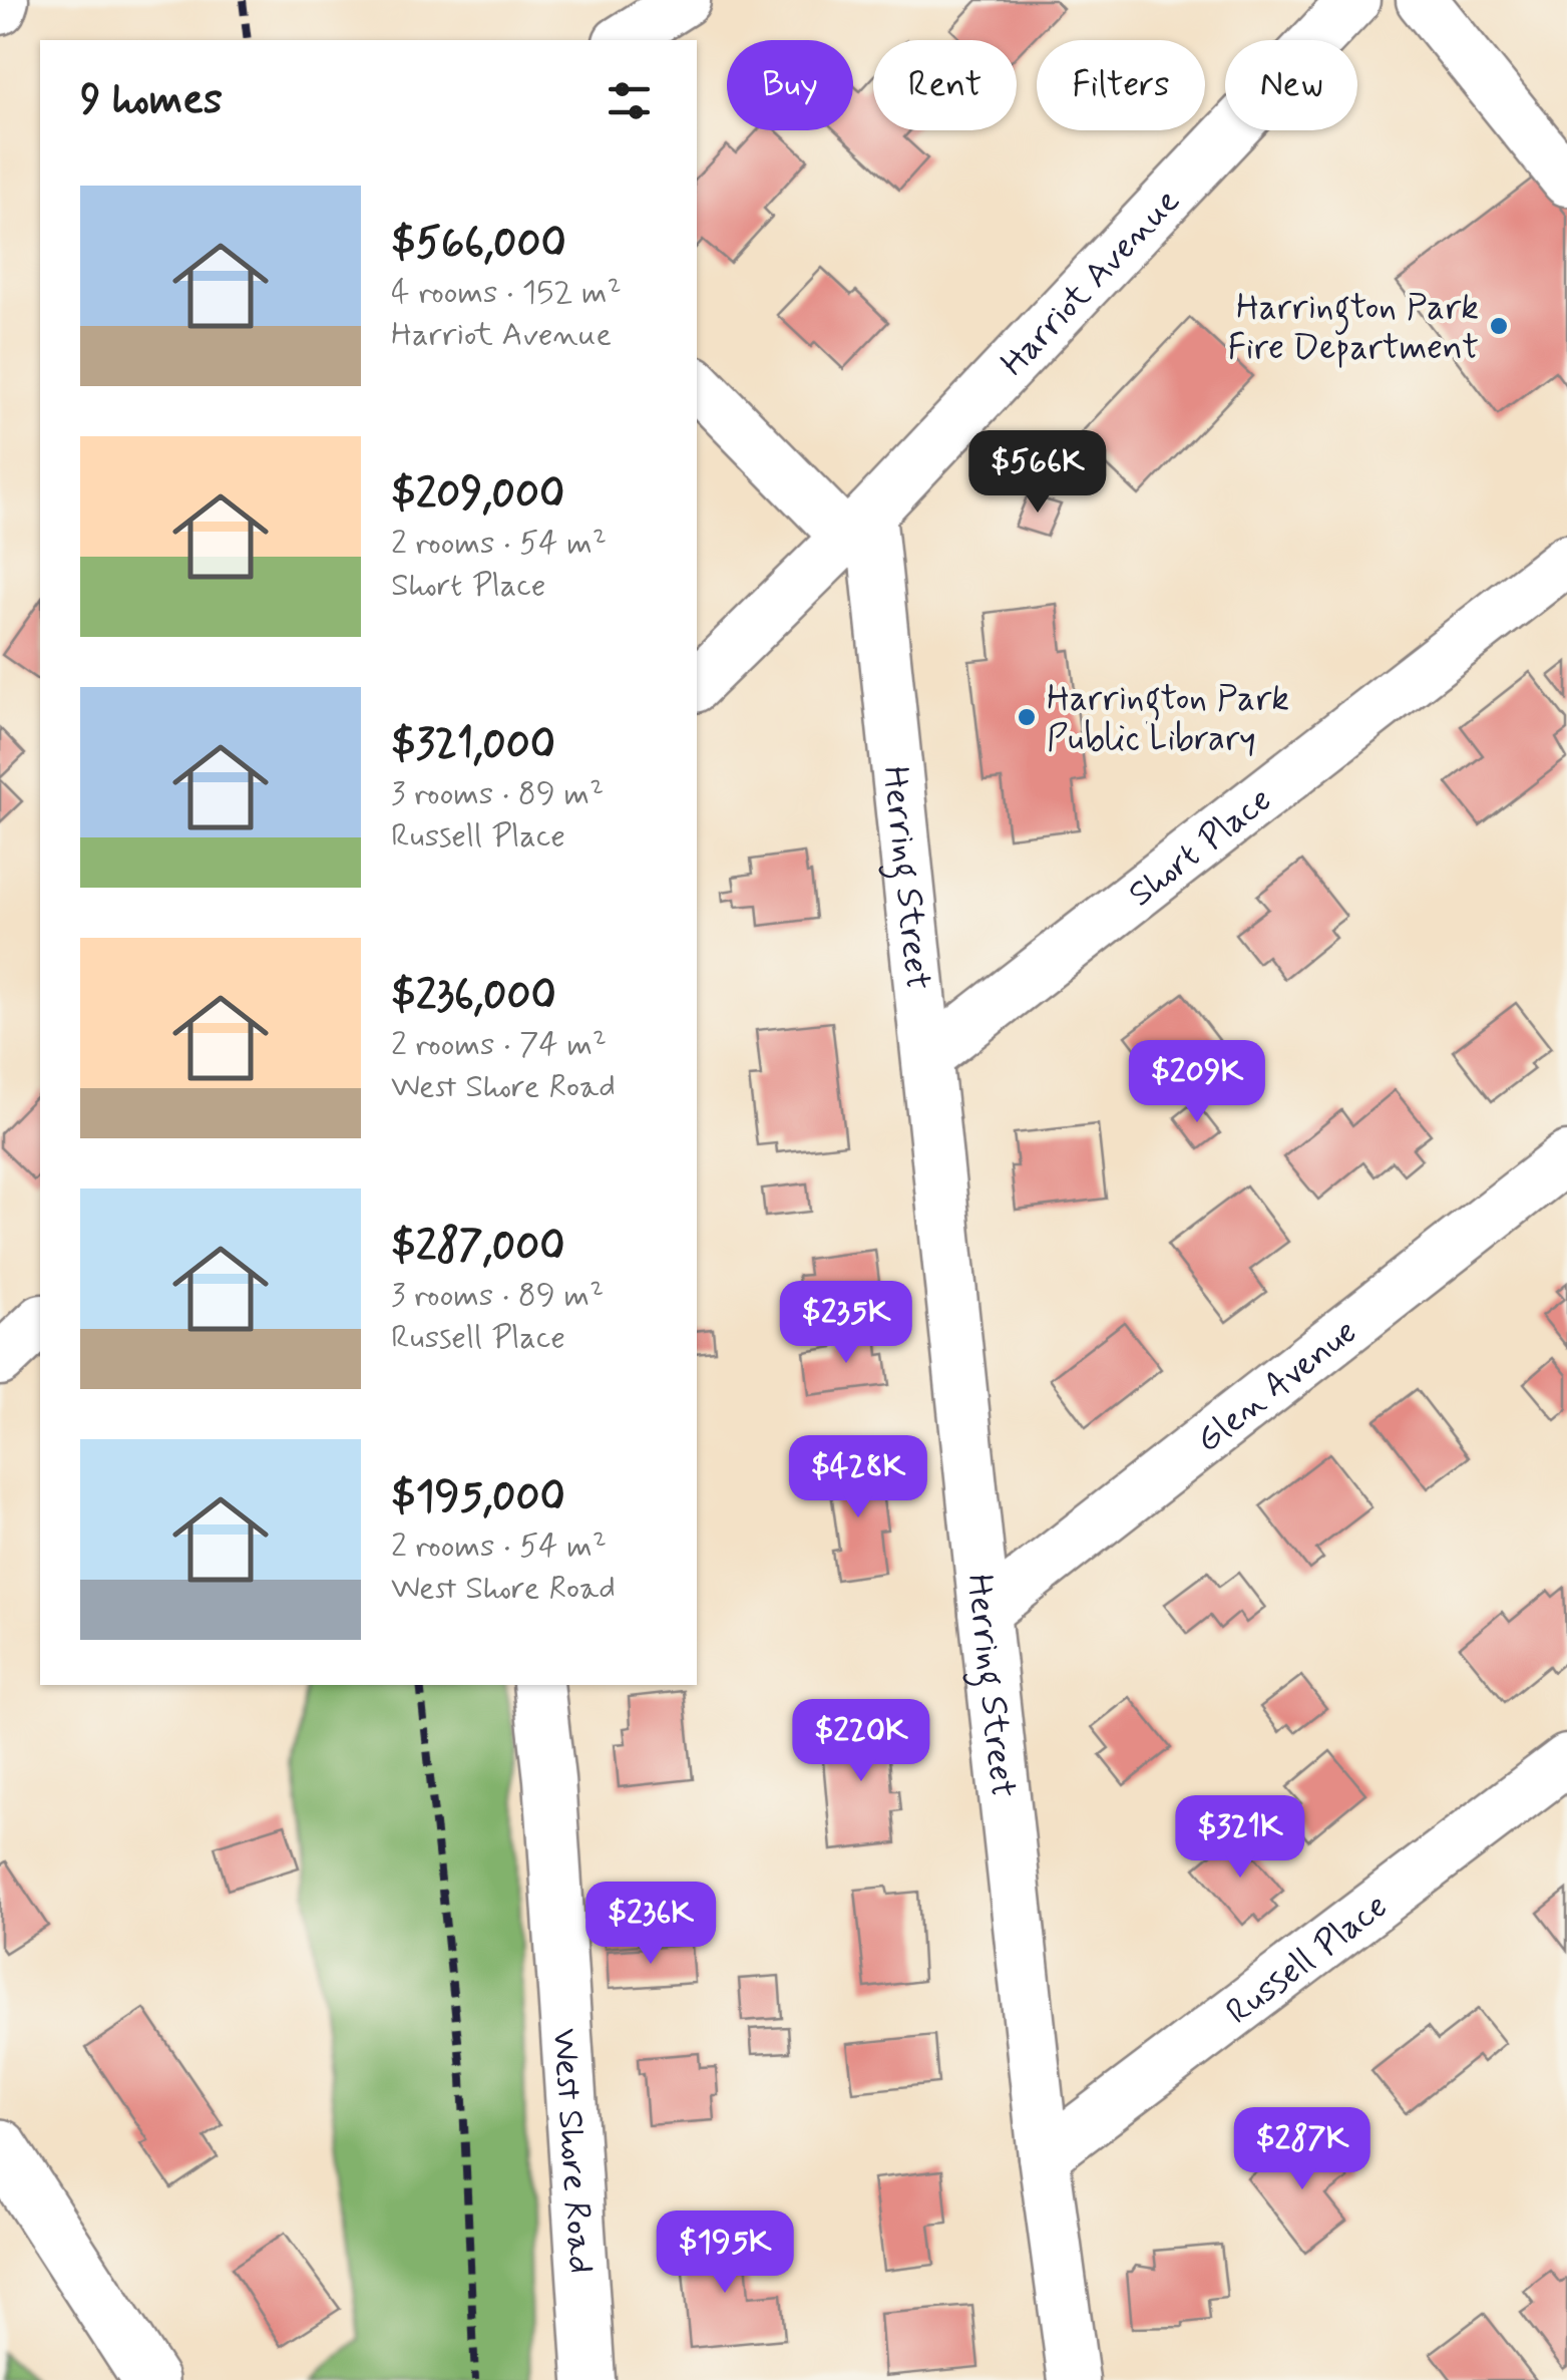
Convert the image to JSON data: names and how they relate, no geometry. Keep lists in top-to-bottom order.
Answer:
{
  "streets": {
    "street": [
      "Harriot Avenue",
      "Short Place",
      "Herring Street",
      "Glen Avenue",
      "Russell Place",
      "West Shore Road"
    ]
  },
  "crossings": [
    ["Harriot Avenue", "Herring Street"],
    ["Short Place", "Herring Street"],
    ["Herring Street", "Glen Avenue"],
    ["Herring Street", "Russell Place"]
  ],
  "places": ["Harrington Park Fire Department", "Harrington Park Public Library"],
  "page": {
    "chip": [
      "Buy",
      "Rent",
      "Filters",
      "New"
    ],
    "heading": "9 homes",
    "list": [
      {
        "name": "$566,000",
        "note": "4 rooms · 152 m² · Harriot Avenue"
      },
      {
        "name": "$209,000",
        "note": "2 rooms · 54 m² · Short Place"
      },
      {
        "name": "$321,000",
        "note": "3 rooms · 89 m² · Russell Place"
      },
      {
        "name": "$236,000",
        "note": "2 rooms · 74 m² · West Shore Road"
      },
      {
        "name": "$287,000",
        "note": "3 rooms · 89 m² · Russell Place"
      },
      {
        "name": "$195,000",
        "note": "2 rooms · 54 m² · West Shore Road"
      }
    ],
    "price": [
      "$566K",
      "$209K",
      "$235K",
      "$428K",
      "$220K",
      "$321K",
      "$236K",
      "$287K",
      "$195K"
    ]
  }
}
